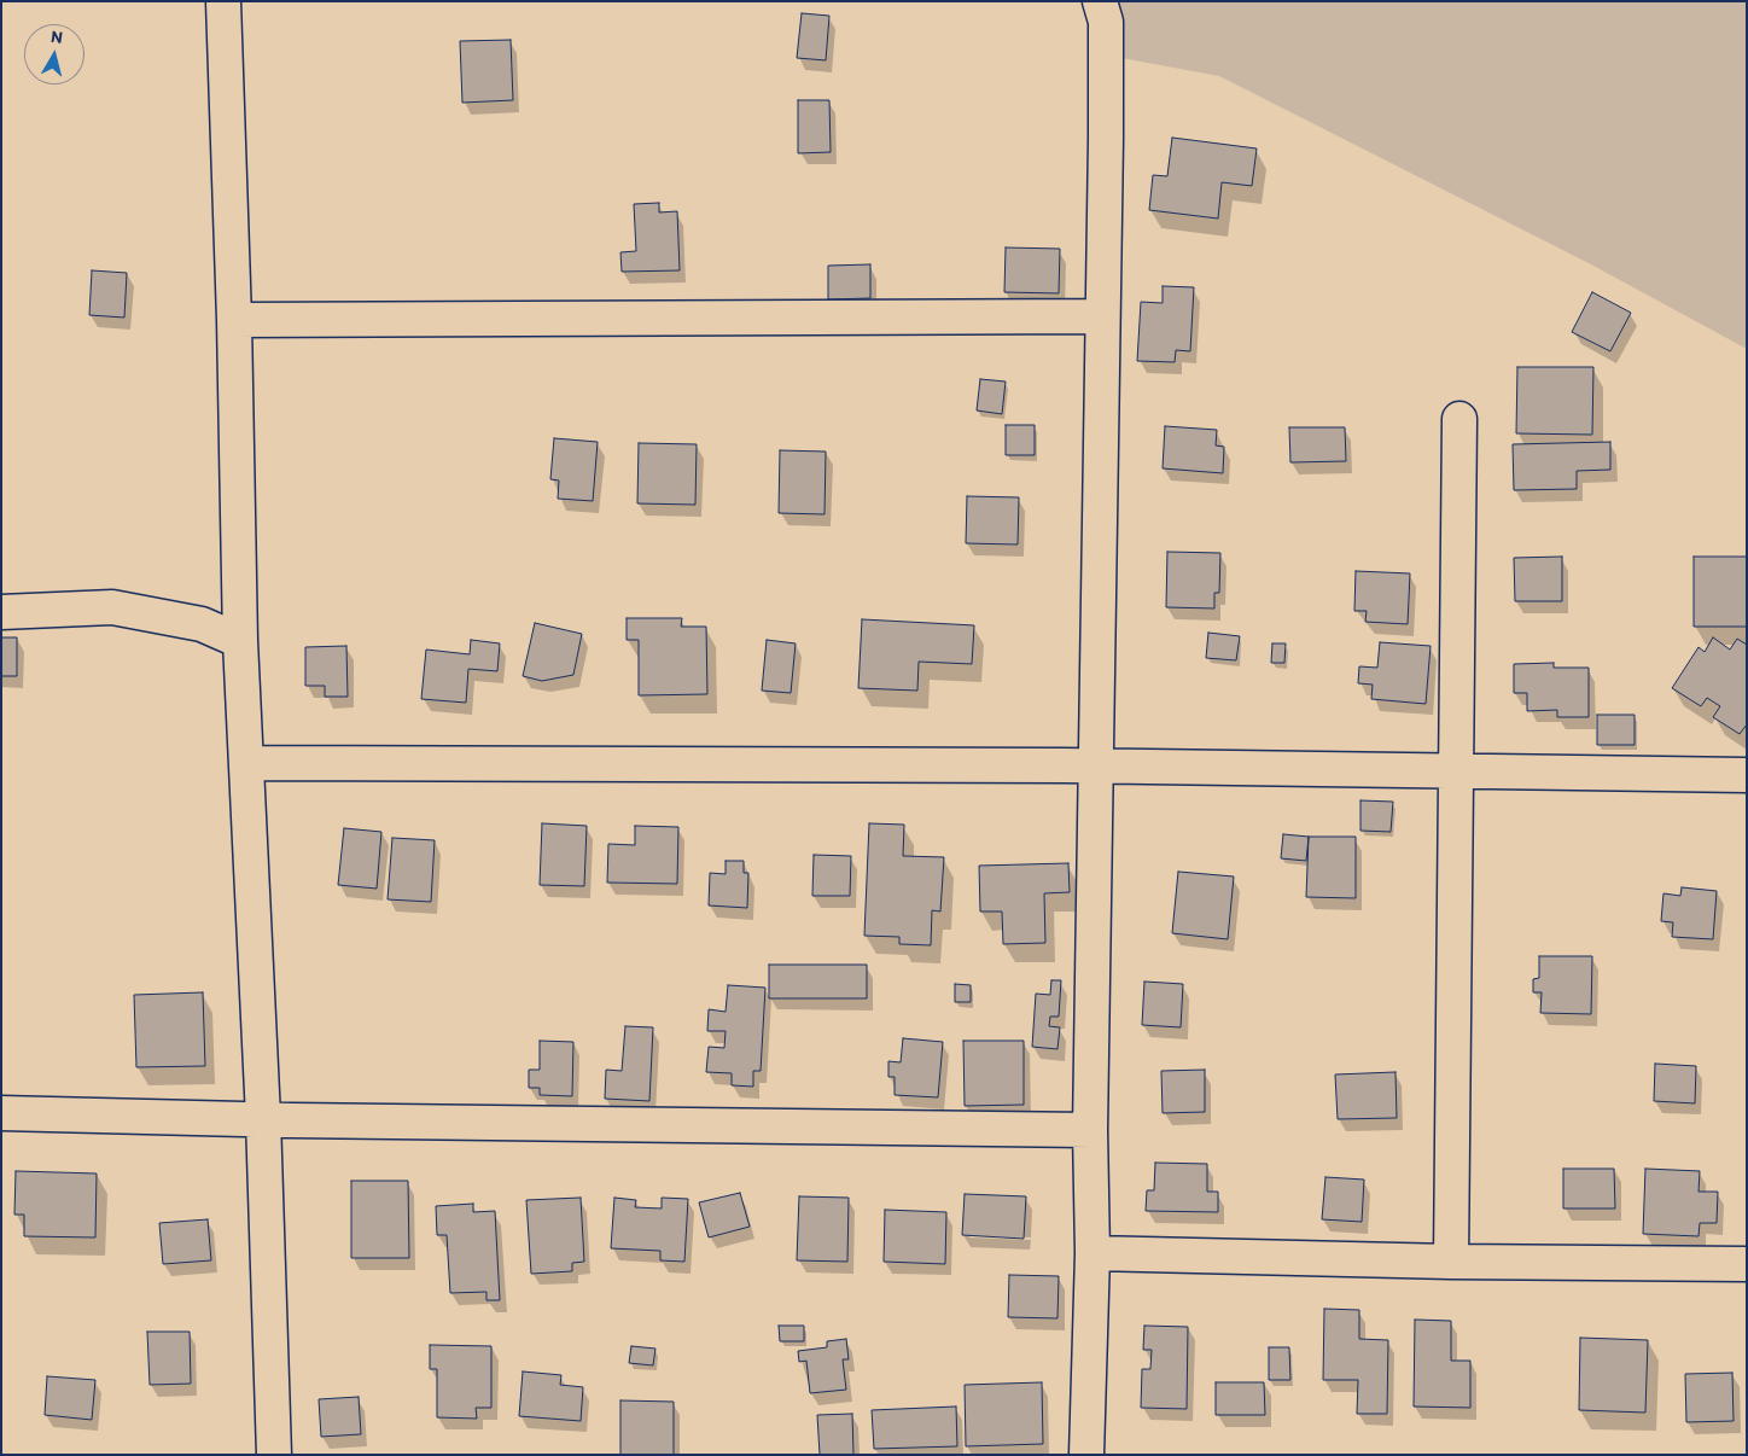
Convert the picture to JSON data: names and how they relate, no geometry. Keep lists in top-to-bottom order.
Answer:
{
  "north": "top"
}
